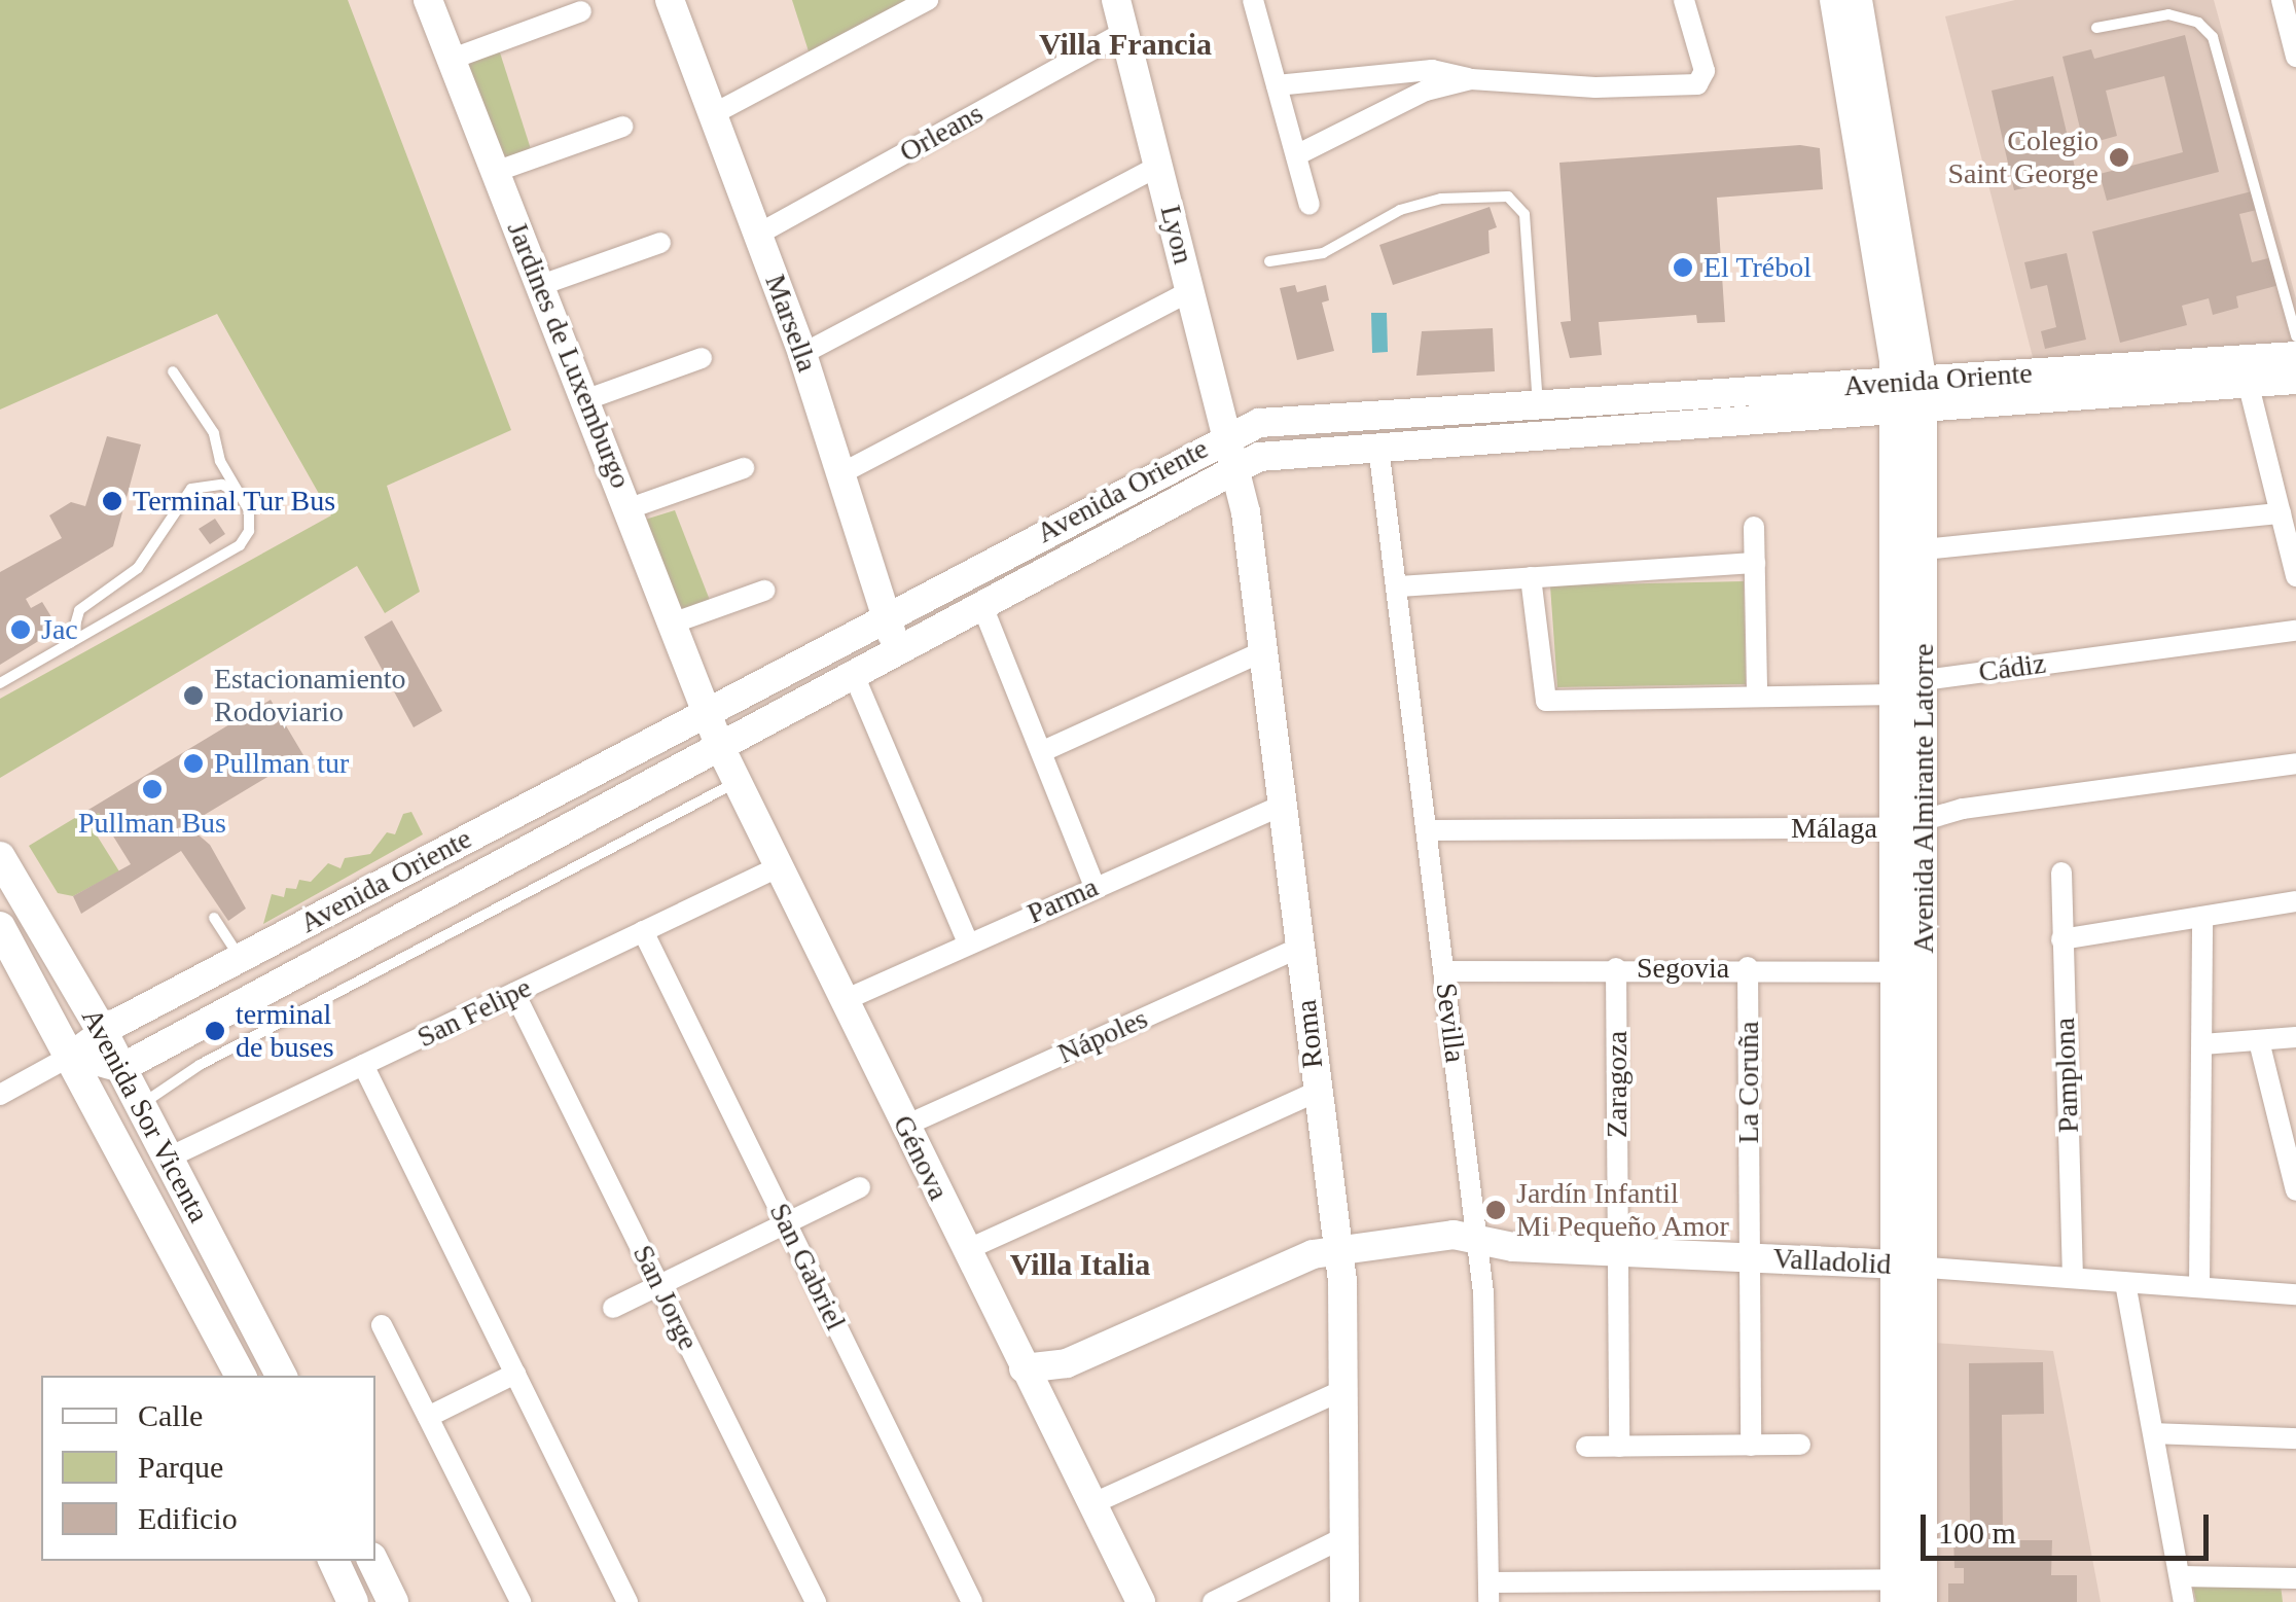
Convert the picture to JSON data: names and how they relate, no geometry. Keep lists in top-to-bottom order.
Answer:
{
  "streets": {
    "main road": [
      "Lyon",
      "Marsella",
      "Jardines de Luxemburgo",
      "Avenida Oriente",
      "Avenida Almirante Latorre",
      "Roma",
      "Avenida Sor Vicenta",
      "Génova",
      "Valladolid"
    ],
    "street": [
      "Orleans",
      "Cádiz",
      "Málaga",
      "Parma",
      "Segovia",
      "San Felipe",
      "Sevilla",
      "Nápoles",
      "Pamplona",
      "La Coruña",
      "Zaragoza",
      "San Gabriel",
      "San Jorge"
    ]
  },
  "crossings": [
    ["Orleans", "Lyon"],
    ["Orleans", "Marsella"],
    ["Lyon", "Avenida Oriente"],
    ["Lyon", "Roma"],
    ["Marsella", "Avenida Oriente"],
    ["Jardines de Luxemburgo", "Avenida Oriente"],
    ["Jardines de Luxemburgo", "Génova"],
    ["Avenida Oriente", "Avenida Almirante Latorre"],
    ["Avenida Oriente", "Sevilla"],
    ["Avenida Oriente", "Roma"],
    ["Avenida Oriente", "Avenida Sor Vicenta"],
    ["Avenida Oriente", "Génova"],
    ["Cádiz", "Avenida Almirante Latorre"],
    ["Avenida Almirante Latorre", "Málaga"],
    ["Avenida Almirante Latorre", "Segovia"],
    ["Avenida Almirante Latorre", "Valladolid"],
    ["Málaga", "Sevilla"],
    ["Parma", "Roma"],
    ["Parma", "Génova"],
    ["Segovia", "Sevilla"],
    ["Segovia", "La Coruña"],
    ["Segovia", "Zaragoza"],
    ["San Felipe", "Avenida Sor Vicenta"],
    ["San Felipe", "Génova"],
    ["San Felipe", "San Gabriel"],
    ["San Felipe", "San Jorge"],
    ["Sevilla", "Valladolid"],
    ["Roma", "Nápoles"],
    ["Roma", "Valladolid"],
    ["Nápoles", "Génova"],
    ["Pamplona", "Valladolid"],
    ["La Coruña", "Valladolid"],
    ["Zaragoza", "Valladolid"],
    ["Génova", "Valladolid"]
  ],
  "districts": ["Villa Francia", "Villa Italia"],
  "places": [
    "Colegio Saint George",
    "El Trébol",
    "Terminal Tur Bus",
    "Jac",
    "Estacionamiento Rodoviario",
    "Pullman tur",
    "Pullman Bus",
    "terminal de buses",
    "Jardín Infantil Mi Pequeño Amor"
  ],
  "legend": ["Calle", "Parque", "Edificio"],
  "scale_bar": "100 m"
}
